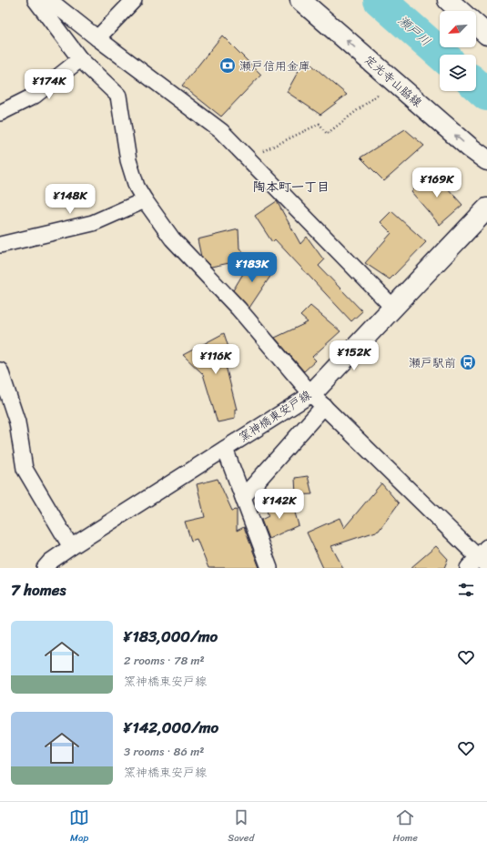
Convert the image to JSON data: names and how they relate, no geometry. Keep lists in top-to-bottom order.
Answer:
{
  "streets": {
    "main road": ["定光寺山脇線", "窯神橋東安戸線"]
  },
  "one_way": ["定光寺山脇線"],
  "districts": ["陶本町一丁目"],
  "water": ["瀬戸川"],
  "places": {
    "bank": ["瀬戸信用金庫"],
    "bus stop": ["瀬戸駅前"]
  },
  "north": "bottom left",
  "page": {
    "price": [
      "¥174K",
      "¥169K",
      "¥148K",
      "¥183K",
      "¥152K",
      "¥116K",
      "¥142K"
    ],
    "heading": "7 homes",
    "list": [
      {
        "name": "¥183,000/mo",
        "note": "2 rooms · 78 m² · 窯神橋東安戸線"
      },
      {
        "name": "¥142,000/mo",
        "note": "3 rooms · 86 m² · 窯神橋東安戸線"
      }
    ],
    "tabs": ["Map", "Saved", "Home"]
  }
}
